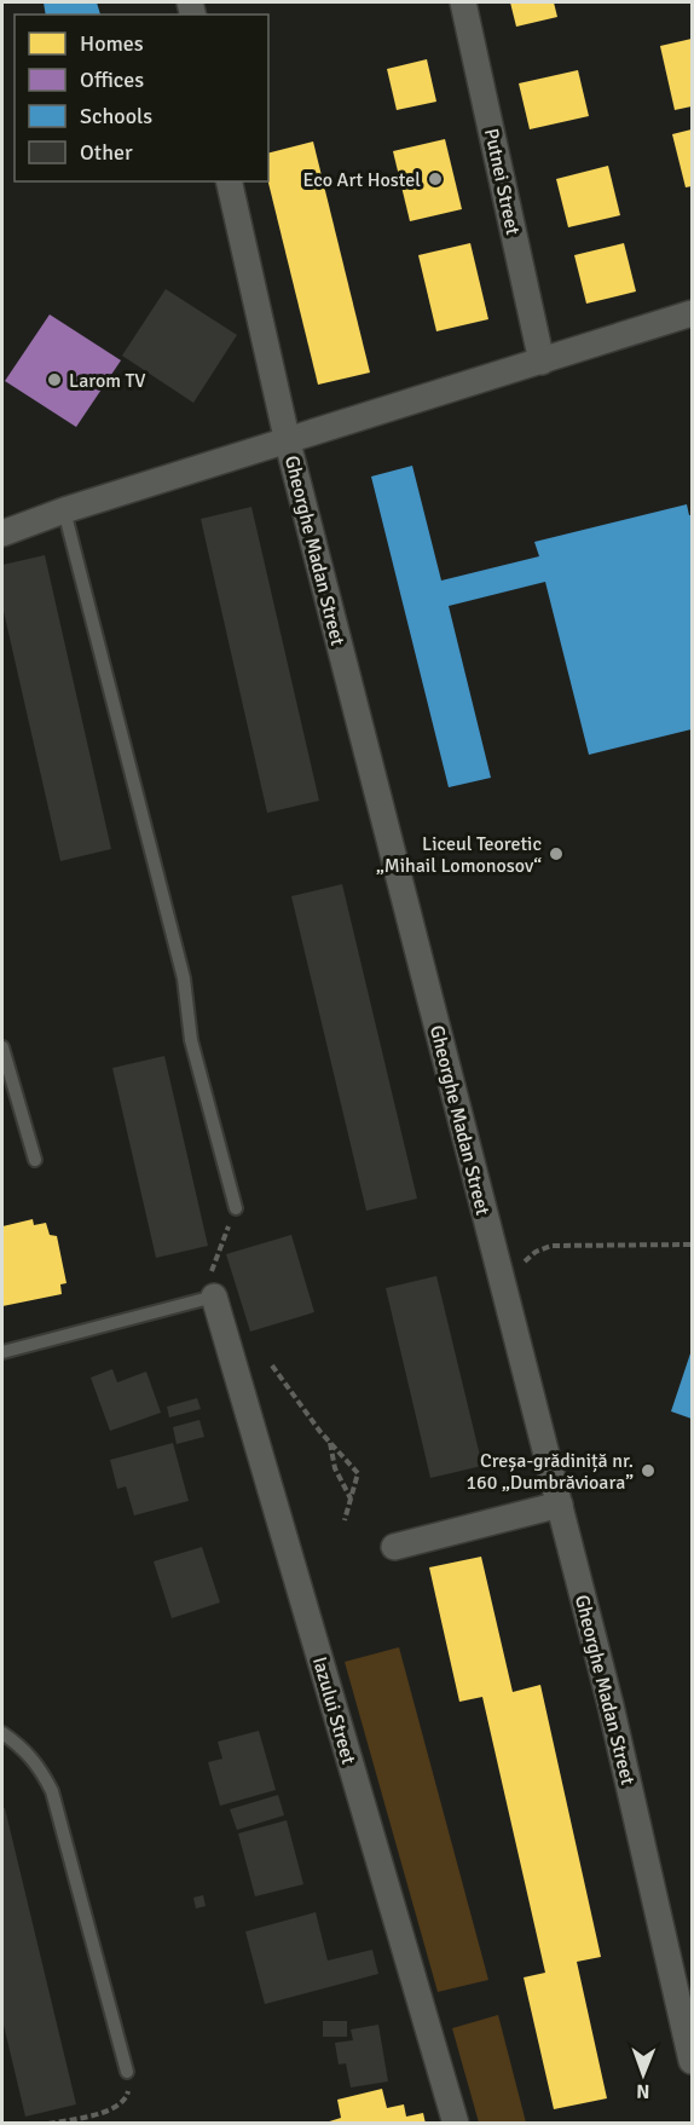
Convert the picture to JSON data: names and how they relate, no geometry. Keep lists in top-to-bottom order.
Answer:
{
  "streets": {
    "street": ["Putnei Street", "Gheorghe Madan Street", "Iazului Street"]
  },
  "places": [
    "Eco Art Hostel",
    "Larom TV",
    "Liceul Teoretic „Mihail Lomonosov“",
    "Creșa-grădiniță nr. 160 „Dumbrăvioara”"
  ],
  "legend": [
    "Homes",
    "Offices",
    "Schools",
    "Other"
  ],
  "north": "bottom"
}
